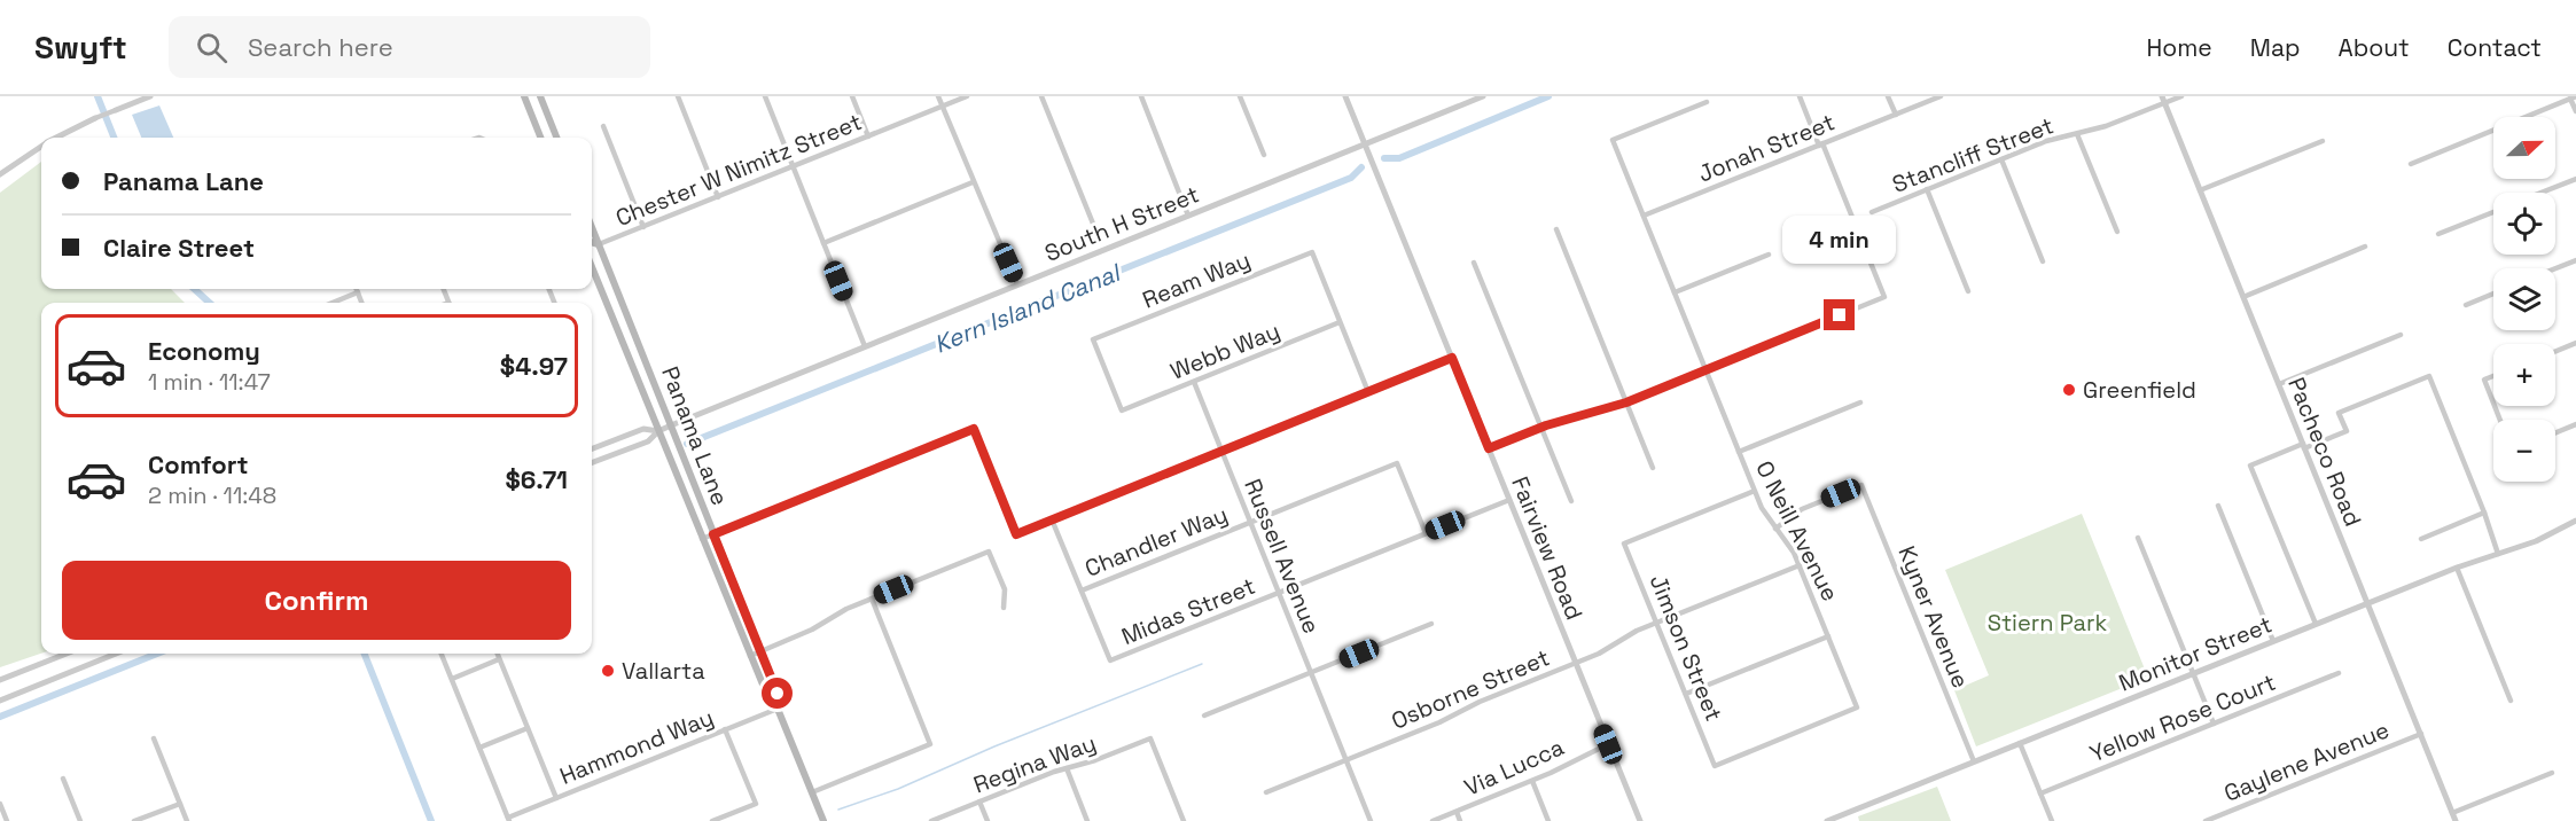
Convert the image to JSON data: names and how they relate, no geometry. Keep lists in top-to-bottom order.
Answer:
{
  "streets": {
    "main road": ["Panama Lane"],
    "street": [
      "Jonah Street",
      "Stancliff Street",
      "Chester W Nimitz Street",
      "South H Street",
      "Ream Way",
      "Webb Way",
      "Pacheco Road",
      "O Neill Avenue",
      "Chandler Way",
      "Fairview Road",
      "Russell Avenue",
      "Midas Street",
      "Kyner Avenue",
      "Jimson Street",
      "Monitor Street",
      "Osborne Street",
      "Yellow Rose Court",
      "Hammond Way",
      "Gaylene Avenue",
      "Regina Way",
      "Via Lucca"
    ]
  },
  "crossings": [
    ["Jonah Street", "O Neill Avenue"],
    ["Stancliff Street", "Pacheco Road"],
    ["Chester W Nimitz Street", "Panama Lane"],
    ["South H Street", "Panama Lane"],
    ["South H Street", "Fairview Road"],
    ["Ream Way", "Webb Way"],
    ["Webb Way", "Russell Avenue"],
    ["Panama Lane", "Hammond Way"],
    ["Pacheco Road", "Monitor Street"],
    ["Pacheco Road", "Gaylene Avenue"],
    ["O Neill Avenue", "Kyner Avenue"],
    ["O Neill Avenue", "Jimson Street"],
    ["O Neill Avenue", "Osborne Street"],
    ["Chandler Way", "Russell Avenue"],
    ["Chandler Way", "Midas Street"],
    ["Fairview Road", "Midas Street"],
    ["Fairview Road", "Osborne Street"],
    ["Fairview Road", "Via Lucca"],
    ["Russell Avenue", "Midas Street"],
    ["Russell Avenue", "Osborne Street"],
    ["Kyner Avenue", "Monitor Street"],
    ["Jimson Street", "Osborne Street"]
  ],
  "water": ["Kern Island Canal"],
  "parks": ["Stiern Park"],
  "places": ["Greenfield", "Vallarta"],
  "north": "right",
  "page": {
    "header": "Swyft",
    "search": "Search here",
    "nav": [
      "Home",
      "Map",
      "About",
      "Contact"
    ],
    "map_buttons": ["+", "−"],
    "banner": ["Panama Lane", "Claire Street"],
    "bubble": "4 min",
    "list": [
      {
        "name": "Economy",
        "note": "1 min · 11:47",
        "value": "$4.97"
      },
      {
        "name": "Comfort",
        "note": "2 min · 11:48",
        "value": "$6.71"
      }
    ],
    "buttons": "Confirm"
  }
}
